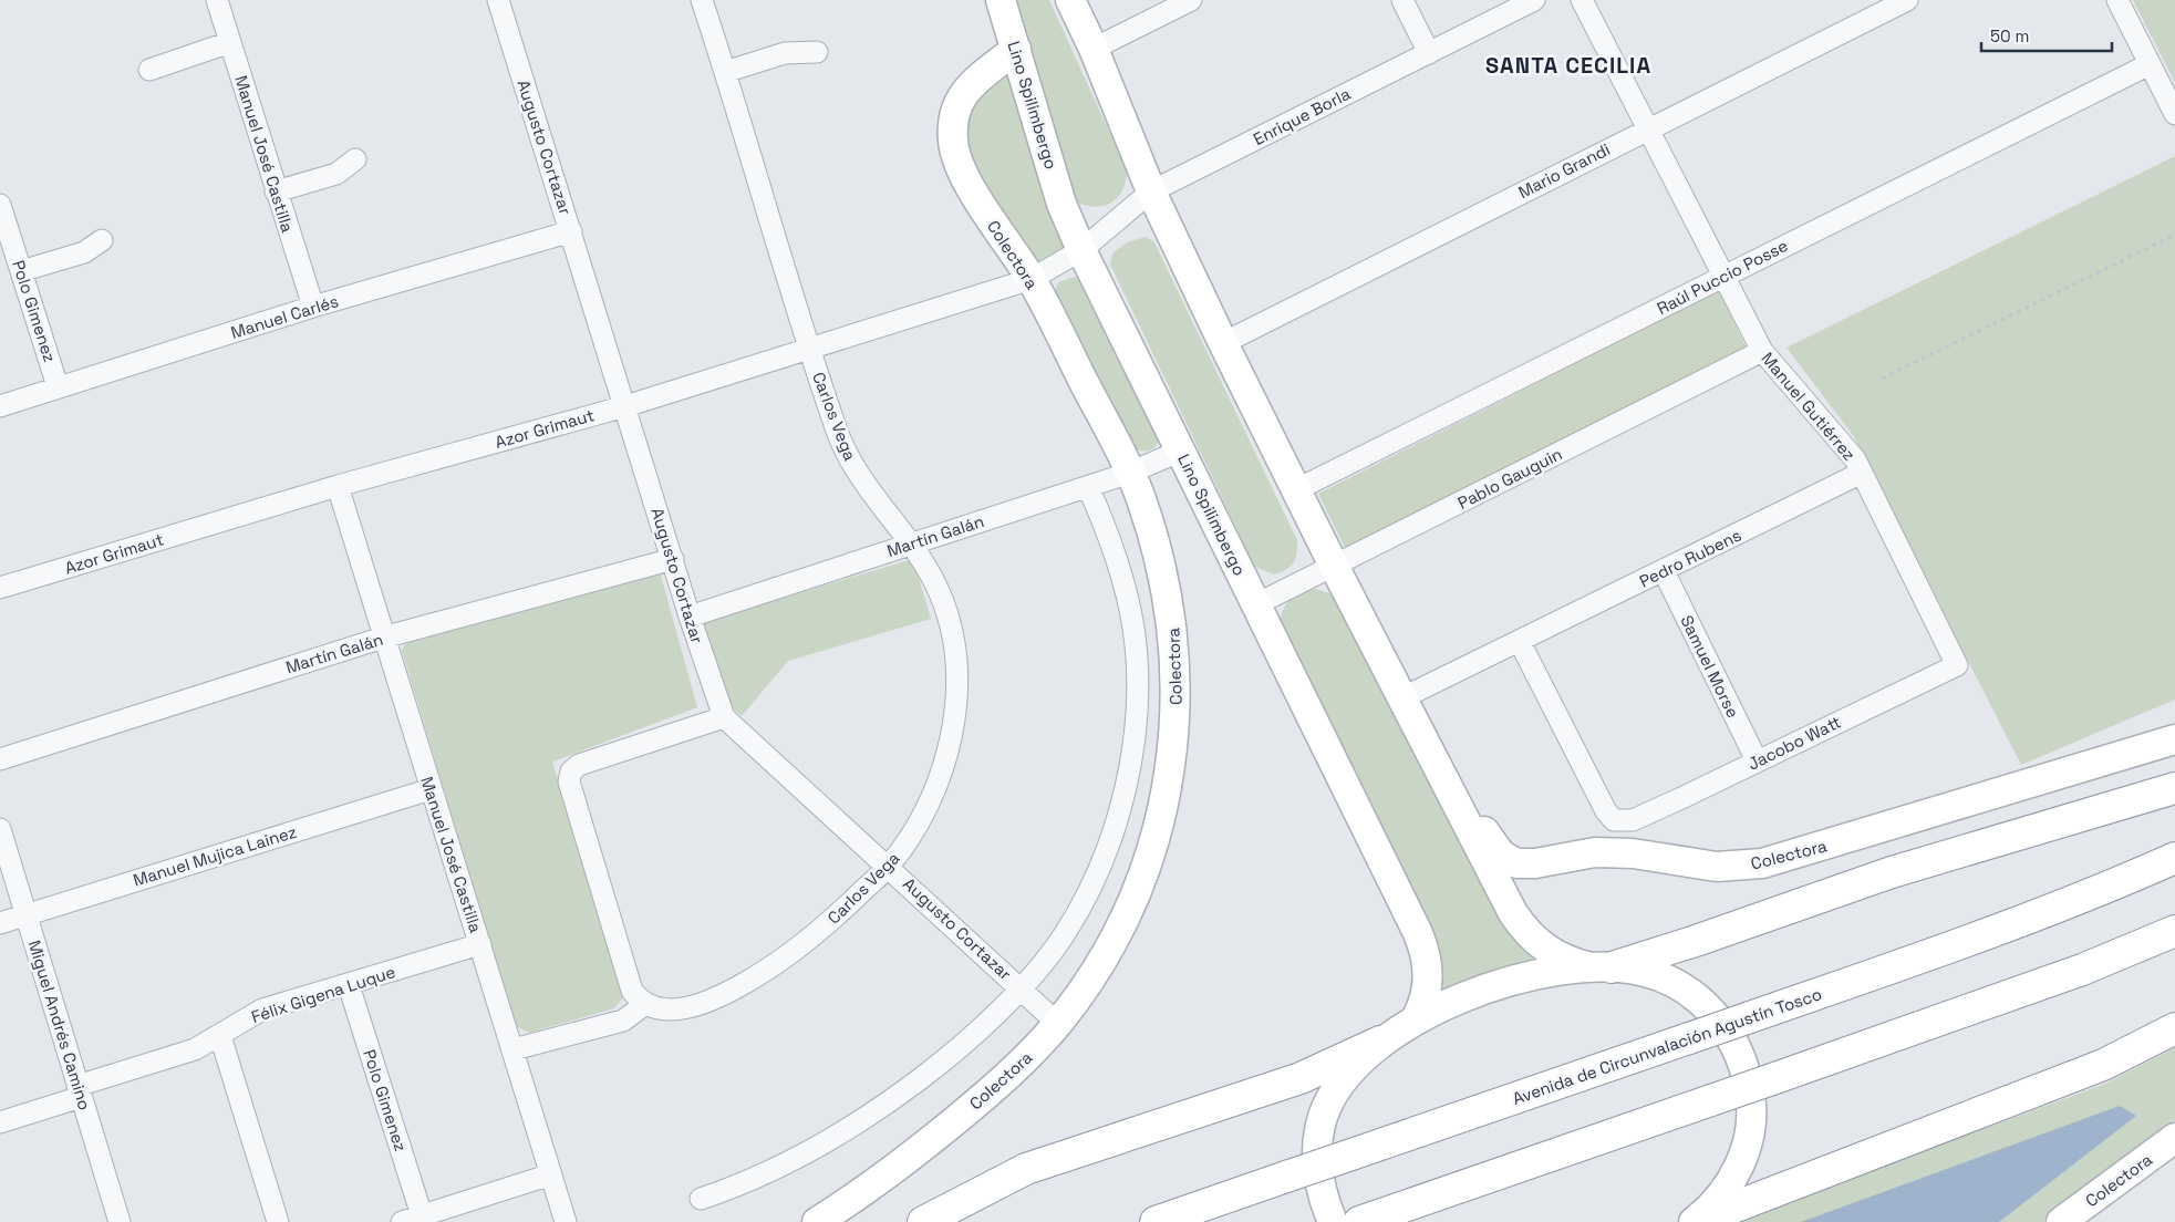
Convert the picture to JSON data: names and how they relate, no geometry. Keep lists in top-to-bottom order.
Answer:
{
  "streets": {
    "highway": ["Avenida de Circunvalación Agustín Tosco"],
    "main road": ["Lino Spilimbergo", "Colectora"],
    "street": [
      "Enrique Borla",
      "Augusto Cortazar",
      "Manuel José Castilla",
      "Mario Grandi",
      "Raúl Puccio Posse",
      "Polo Gimenez",
      "Manuel Carlés",
      "Manuel Gutiérrez",
      "Carlos Vega",
      "Azor Grimaut",
      "Pablo Gauguin",
      "Martín Galán",
      "Pedro Rubens",
      "Samuel Morse",
      "Jacobo Watt",
      "Manuel Mujica Lainez",
      "Félix Gigena Luque",
      "Miguel Andrés Camino"
    ]
  },
  "crossings": [
    ["Lino Spilimbergo", "Enrique Borla"],
    ["Lino Spilimbergo", "Colectora"],
    ["Lino Spilimbergo", "Azor Grimaut"],
    ["Lino Spilimbergo", "Pablo Gauguin"],
    ["Lino Spilimbergo", "Martín Galán"],
    ["Enrique Borla", "Azor Grimaut"],
    ["Augusto Cortazar", "Colectora"],
    ["Augusto Cortazar", "Manuel Carlés"],
    ["Augusto Cortazar", "Carlos Vega"],
    ["Augusto Cortazar", "Azor Grimaut"],
    ["Augusto Cortazar", "Martín Galán"],
    ["Manuel José Castilla", "Manuel Carlés"],
    ["Manuel José Castilla", "Azor Grimaut"],
    ["Manuel José Castilla", "Martín Galán"],
    ["Manuel José Castilla", "Manuel Mujica Lainez"],
    ["Manuel José Castilla", "Félix Gigena Luque"],
    ["Mario Grandi", "Manuel Gutiérrez"],
    ["Colectora", "Azor Grimaut"],
    ["Colectora", "Martín Galán"],
    ["Raúl Puccio Posse", "Manuel Gutiérrez"],
    ["Polo Gimenez", "Manuel Carlés"],
    ["Polo Gimenez", "Félix Gigena Luque"],
    ["Manuel Gutiérrez", "Pablo Gauguin"],
    ["Manuel Gutiérrez", "Pedro Rubens"],
    ["Manuel Gutiérrez", "Jacobo Watt"],
    ["Carlos Vega", "Azor Grimaut"],
    ["Carlos Vega", "Martín Galán"],
    ["Pedro Rubens", "Samuel Morse"],
    ["Pedro Rubens", "Jacobo Watt"],
    ["Samuel Morse", "Jacobo Watt"],
    ["Manuel Mujica Lainez", "Miguel Andrés Camino"],
    ["Félix Gigena Luque", "Miguel Andrés Camino"]
  ],
  "districts": ["SANTA CECILIA"],
  "scale_bar": "50 m"
}
